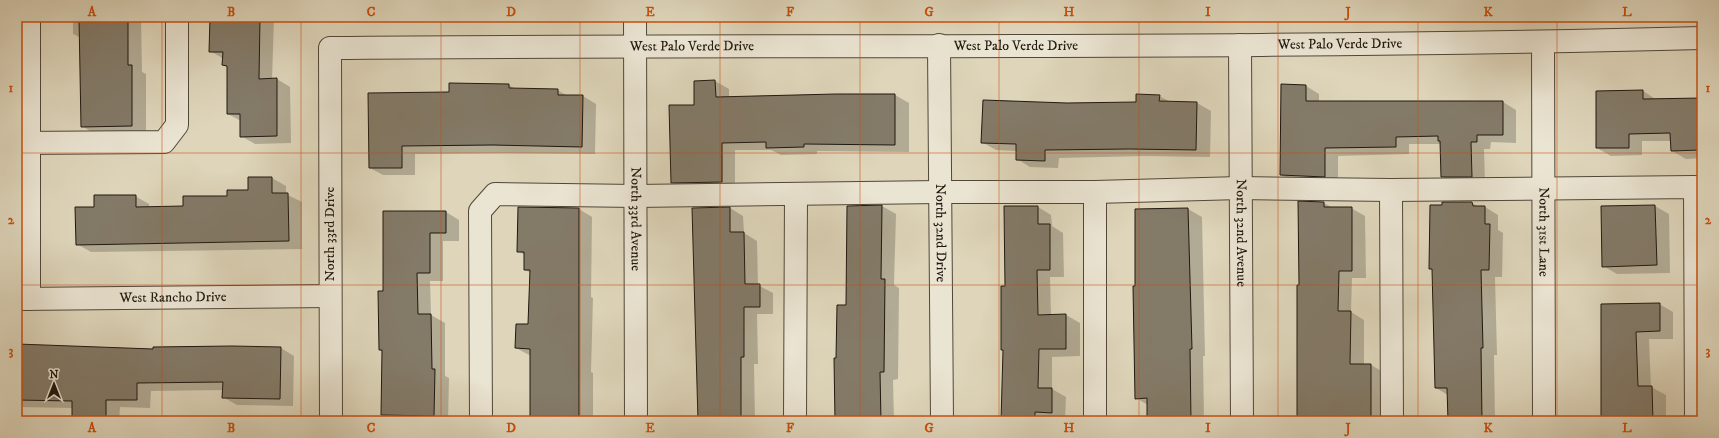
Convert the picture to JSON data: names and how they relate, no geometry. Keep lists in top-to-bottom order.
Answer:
{
  "streets": {
    "street": [
      "West Palo Verde Drive",
      "North 33rd Avenue",
      "North 31st Lane",
      "North 32nd Drive",
      "North 32nd Avenue",
      "North 33rd Drive",
      "West Rancho Drive"
    ]
  },
  "crossings": [
    ["West Palo Verde Drive", "North 33rd Avenue"],
    ["West Palo Verde Drive", "North 31st Lane"],
    ["West Palo Verde Drive", "North 32nd Drive"],
    ["West Palo Verde Drive", "North 32nd Avenue"],
    ["West Palo Verde Drive", "North 33rd Drive"],
    ["North 33rd Drive", "West Rancho Drive"]
  ],
  "north": "top",
  "grid": {
    "columns": [
      "A",
      "B",
      "C",
      "D",
      "E",
      "F",
      "G",
      "H",
      "I",
      "J",
      "K",
      "L"
    ],
    "rows": ["1", "2", "3"]
  }
}
